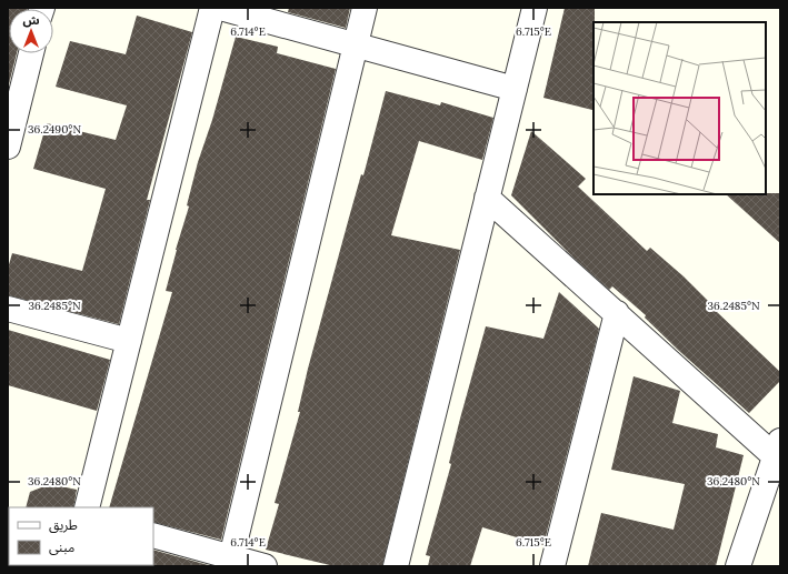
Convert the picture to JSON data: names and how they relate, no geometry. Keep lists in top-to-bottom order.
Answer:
{
  "legend": ["طريق", "مبنى"],
  "north": "top",
  "coordinates": [
    "6.714°E",
    "6.715°E",
    "36.2490°N",
    "36.2485°N",
    "36.2480°N"
  ]
}
